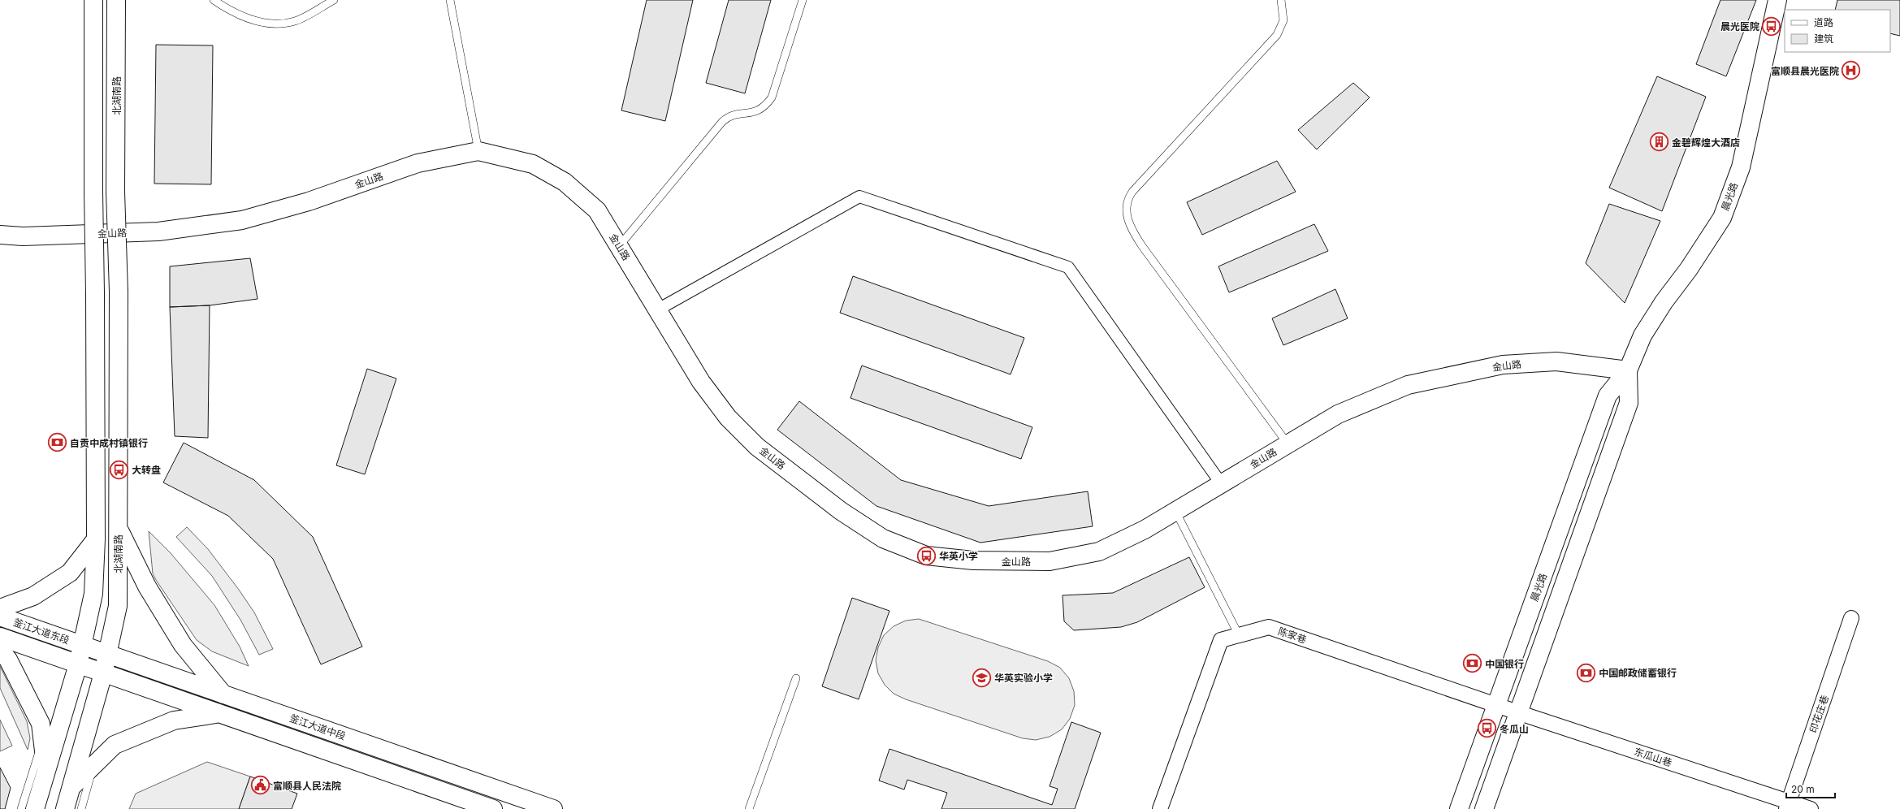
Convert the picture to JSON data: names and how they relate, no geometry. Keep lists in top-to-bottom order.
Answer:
{
  "streets": {
    "main road": [
      "北湖南路",
      "金山路",
      "晨光路",
      "釜江大道东段",
      "釜江大道中段"
    ],
    "street": ["陈家巷", "印花庄巷", "东瓜山巷"]
  },
  "crossings": [
    ["北湖南路", "釜江大道中段"],
    ["金山路", "晨光路"],
    ["晨光路", "陈家巷"],
    ["晨光路", "东瓜山巷"],
    ["釜江大道东段", "釜江大道中段"],
    ["陈家巷", "东瓜山巷"],
    ["印花庄巷", "东瓜山巷"]
  ],
  "places": {
    "bus stop": [
      "晨光医院",
      "大转盘",
      "华英小学",
      "冬瓜山"
    ],
    "hospital": ["富顺县晨光医院"],
    "building": ["金碧辉煌大酒店"],
    "bank": ["自贡中成村镇银行", "中国银行", "中国邮政储蓄银行"],
    "school or university": ["华英实验小学"],
    "public building": ["富顺县人民法院"]
  },
  "legend": ["道路", "建筑"],
  "scale_bar": "20 m"
}
